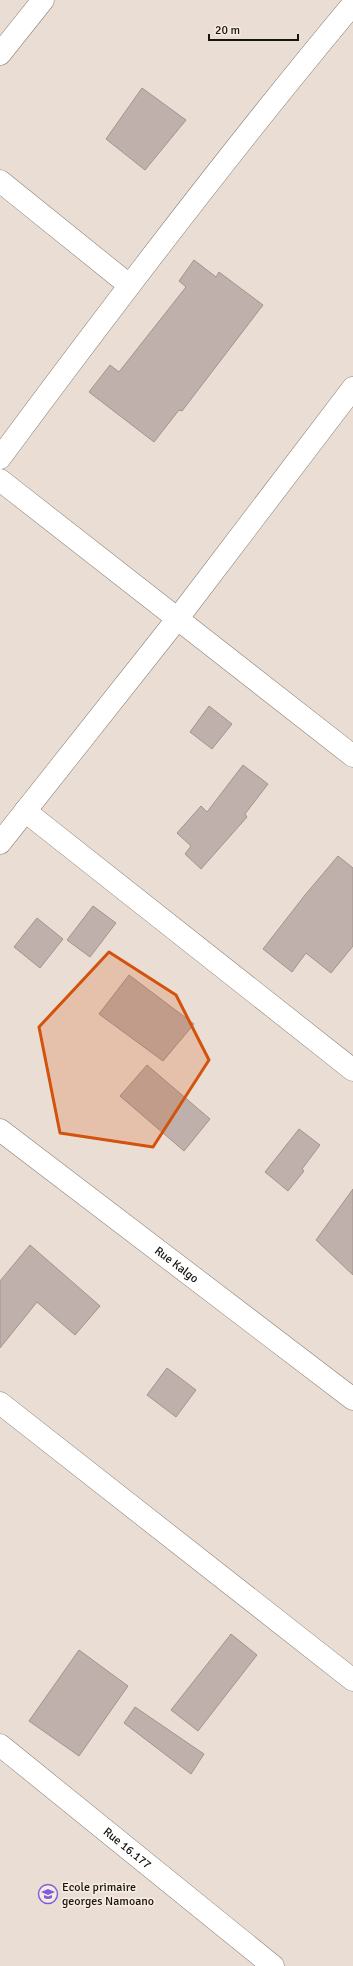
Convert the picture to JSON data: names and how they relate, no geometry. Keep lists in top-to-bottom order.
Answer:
{
  "streets": {
    "street": ["Rue Kalgo", "Rue 16.177"]
  },
  "places": {
    "school or university": ["Ecole primaire georges Namoano"]
  },
  "scale_bar": "20 m"
}
